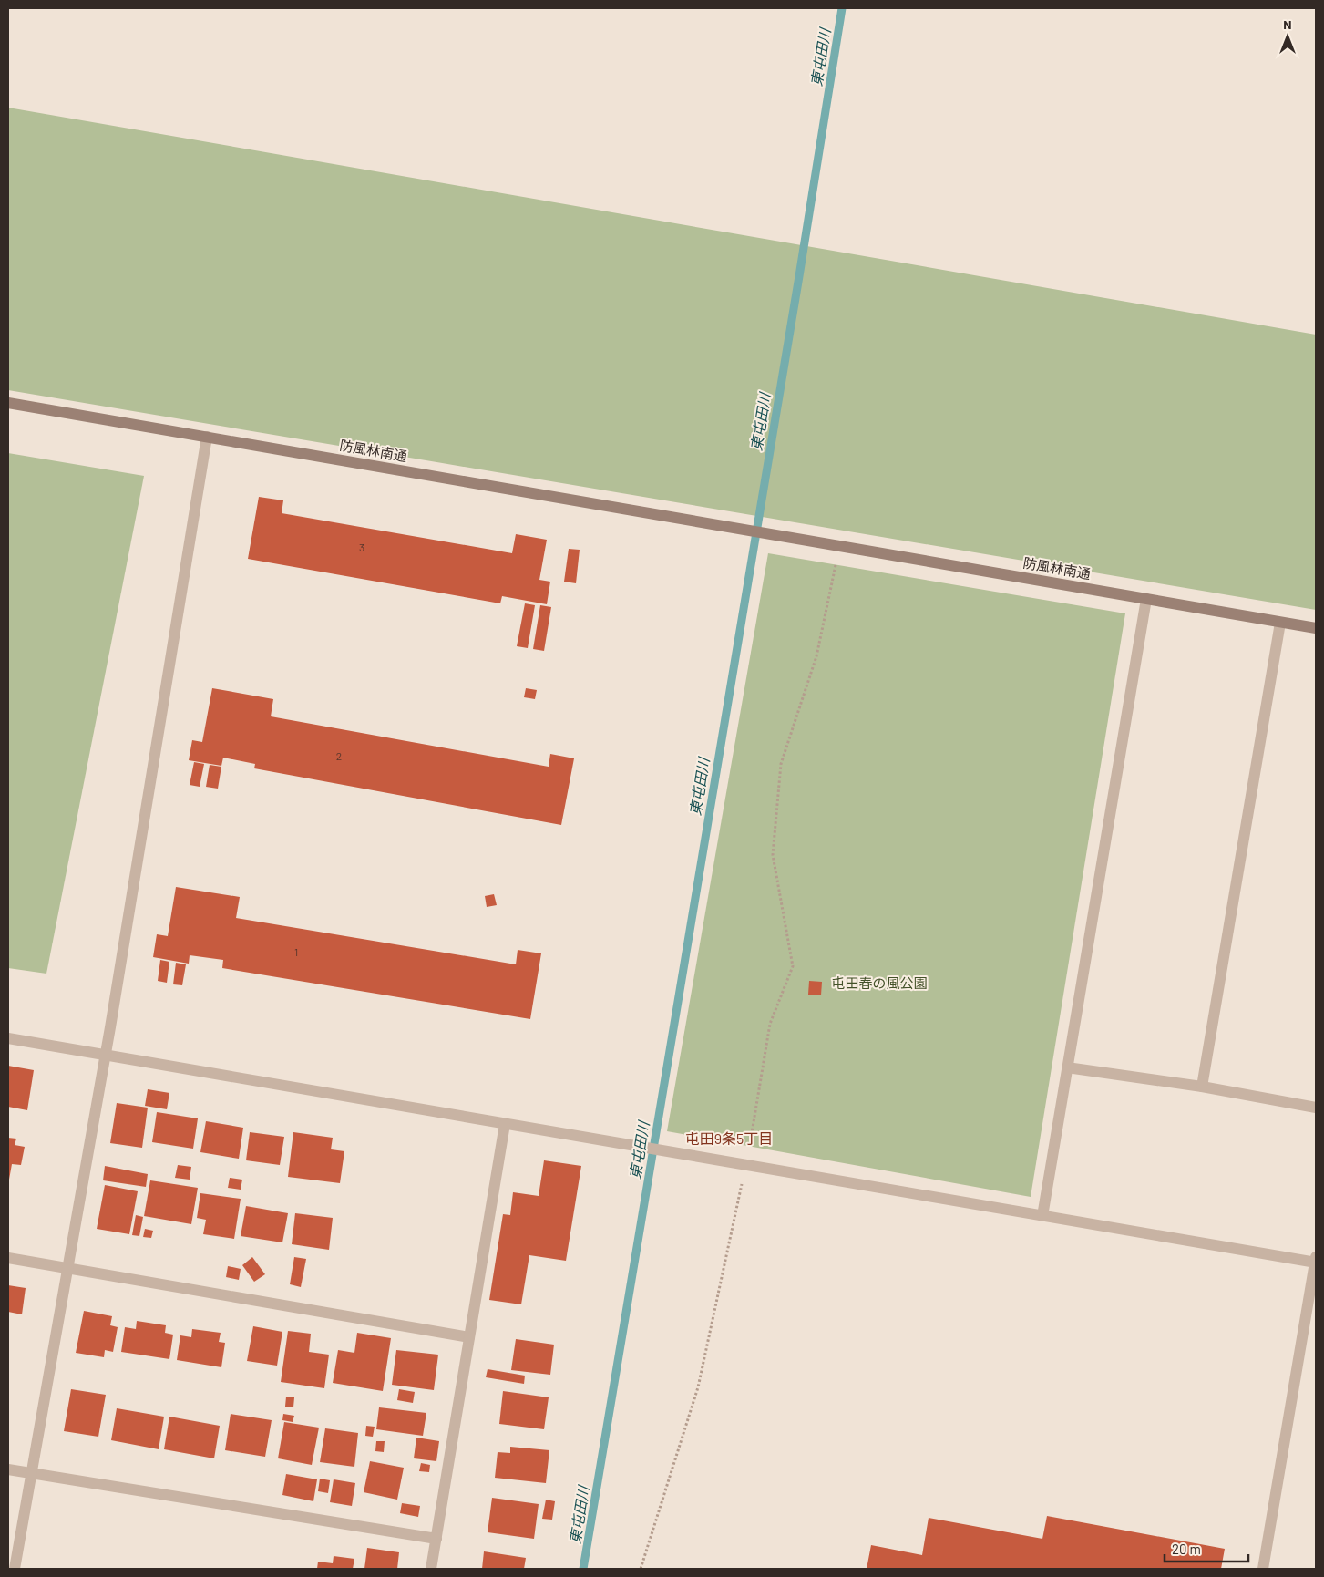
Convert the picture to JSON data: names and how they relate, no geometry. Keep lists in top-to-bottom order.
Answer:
{
  "streets": {
    "street": ["防風林南通"]
  },
  "districts": ["屯田9条5丁目"],
  "water": ["東屯田川"],
  "parks": ["屯田春の風公園"],
  "house_numbers": ["3", "2", "1"],
  "scale_bar": "20 m",
  "north": "top"
}
